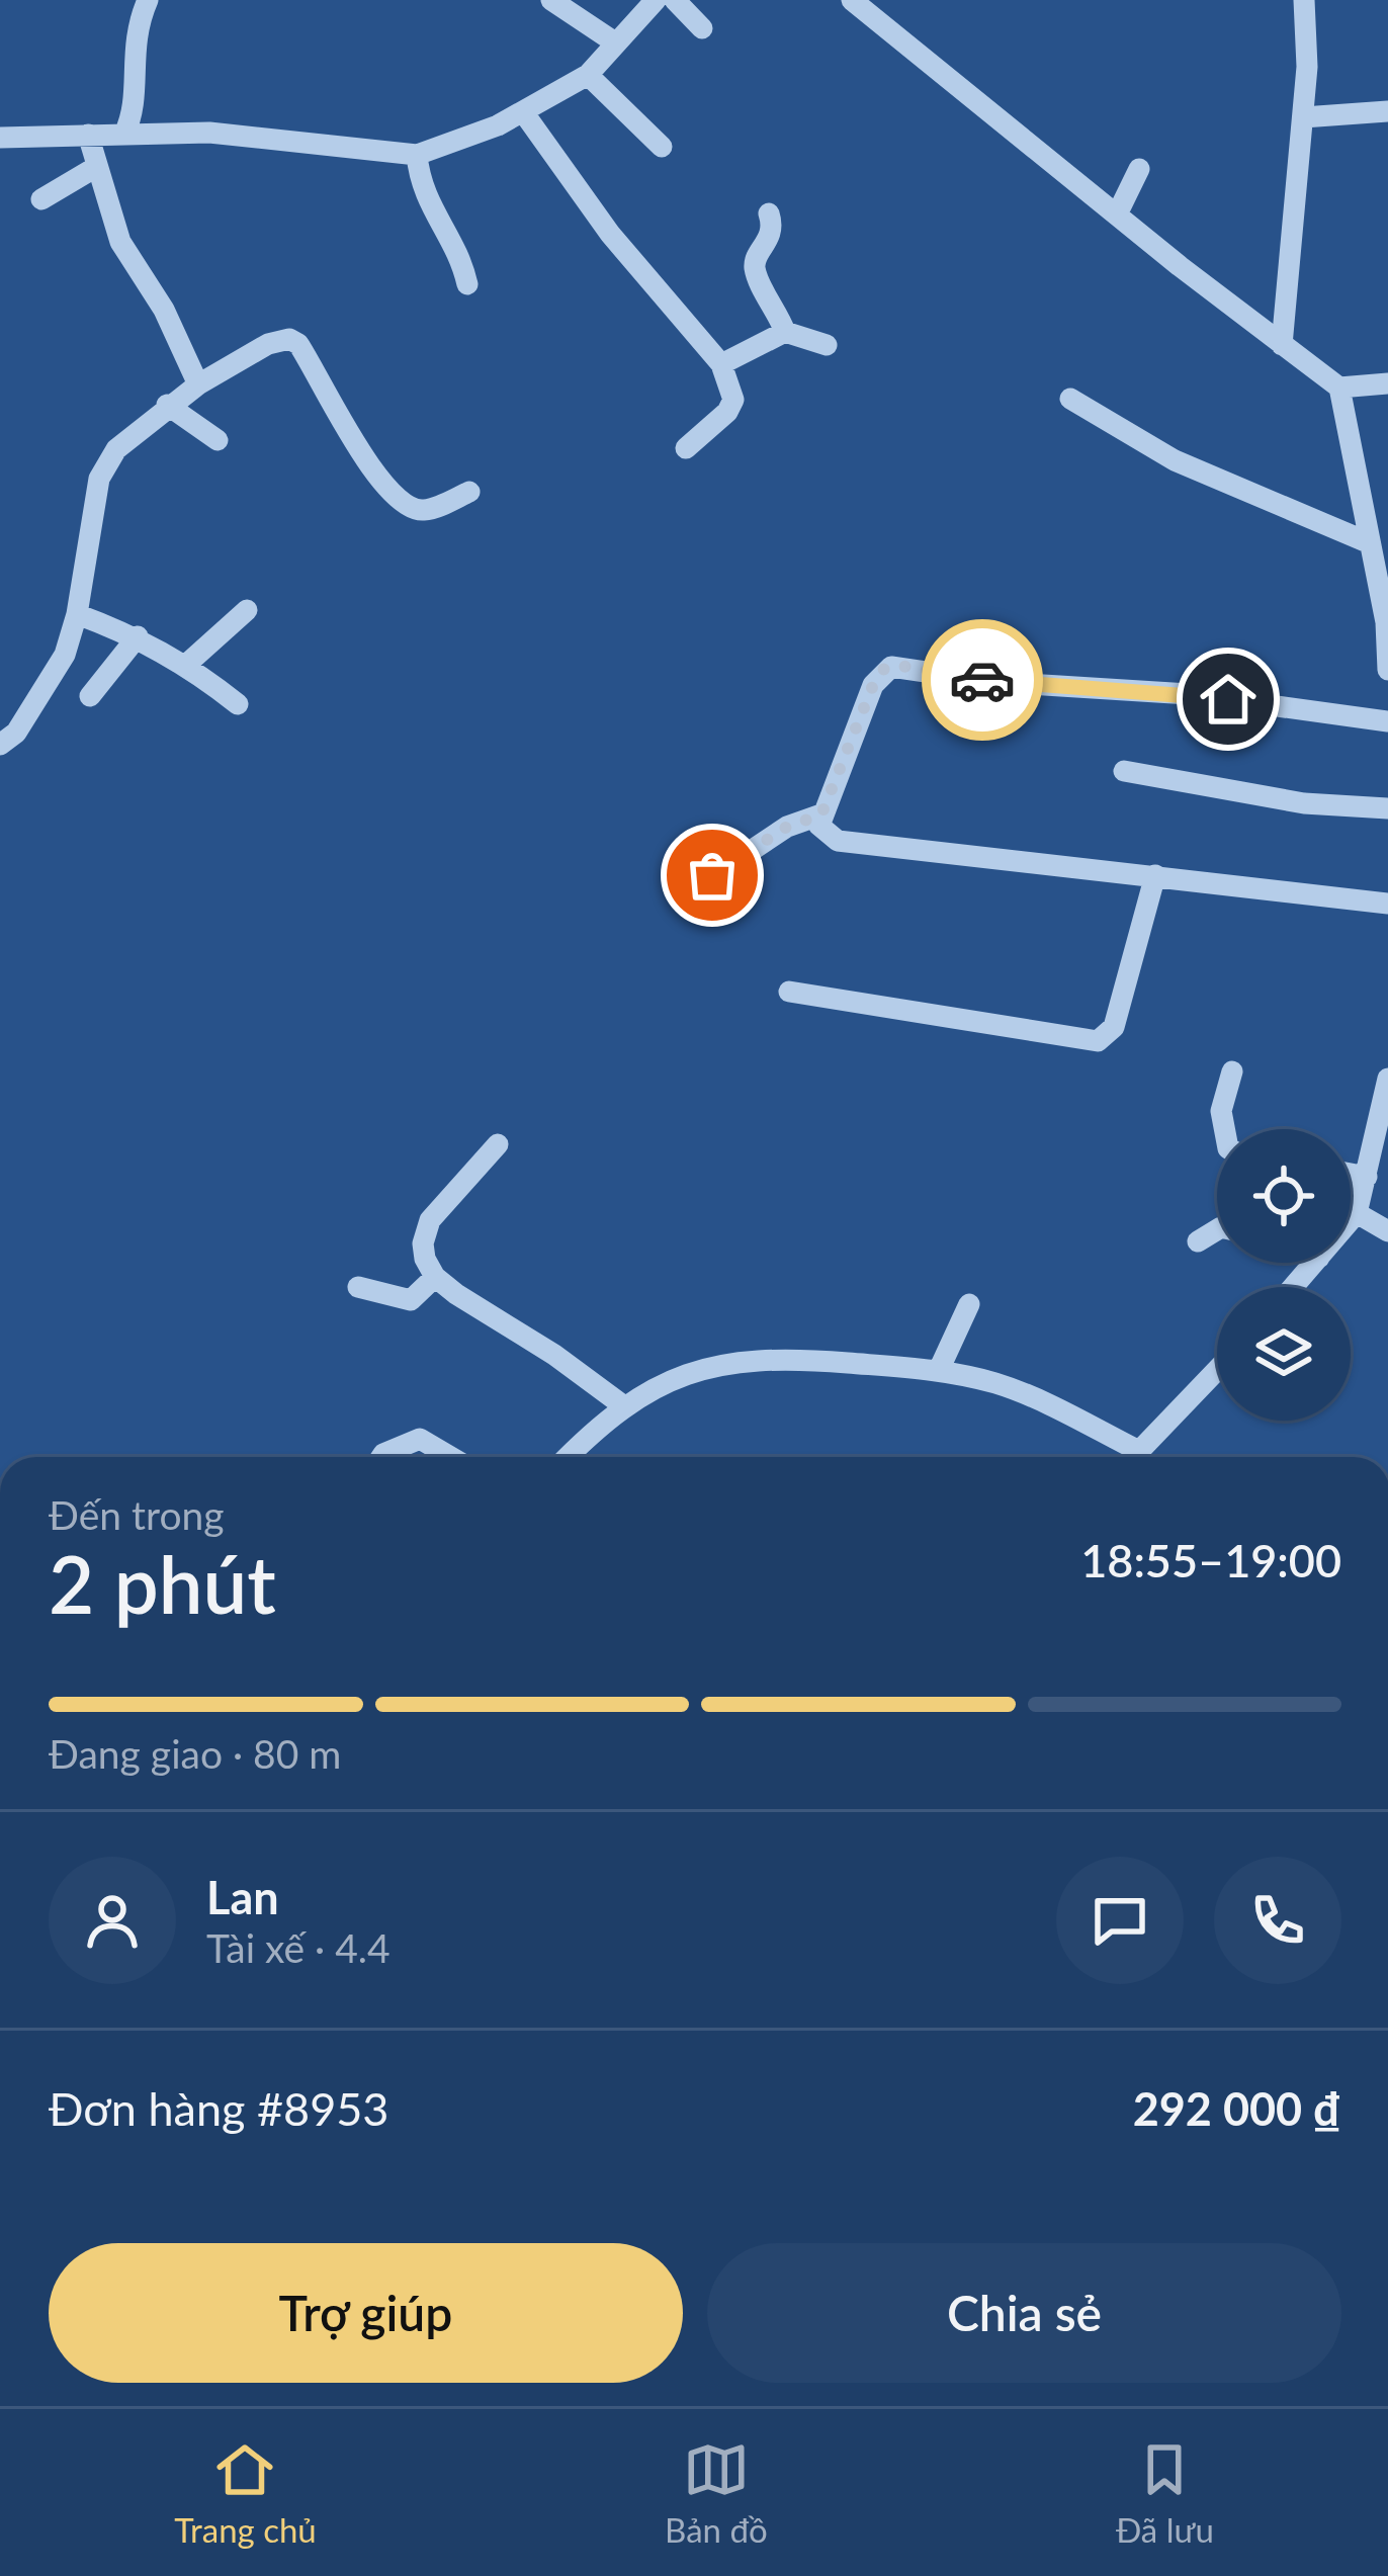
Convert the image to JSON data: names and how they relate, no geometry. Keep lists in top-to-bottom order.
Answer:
{
  "page": {
    "heading": ["2 phút", "Đến trong", "18:55–19:00"],
    "panel": [
      "Lan",
      "Tài xế · 4.4",
      "Đơn hàng #8953",
      "292 000 ₫"
    ],
    "bar": "Đang giao · 80 m",
    "buttons": ["Trợ giúp", "Chia sẻ"],
    "tabs": ["Trang chủ", "Bản đồ", "Đã lưu"]
  }
}
